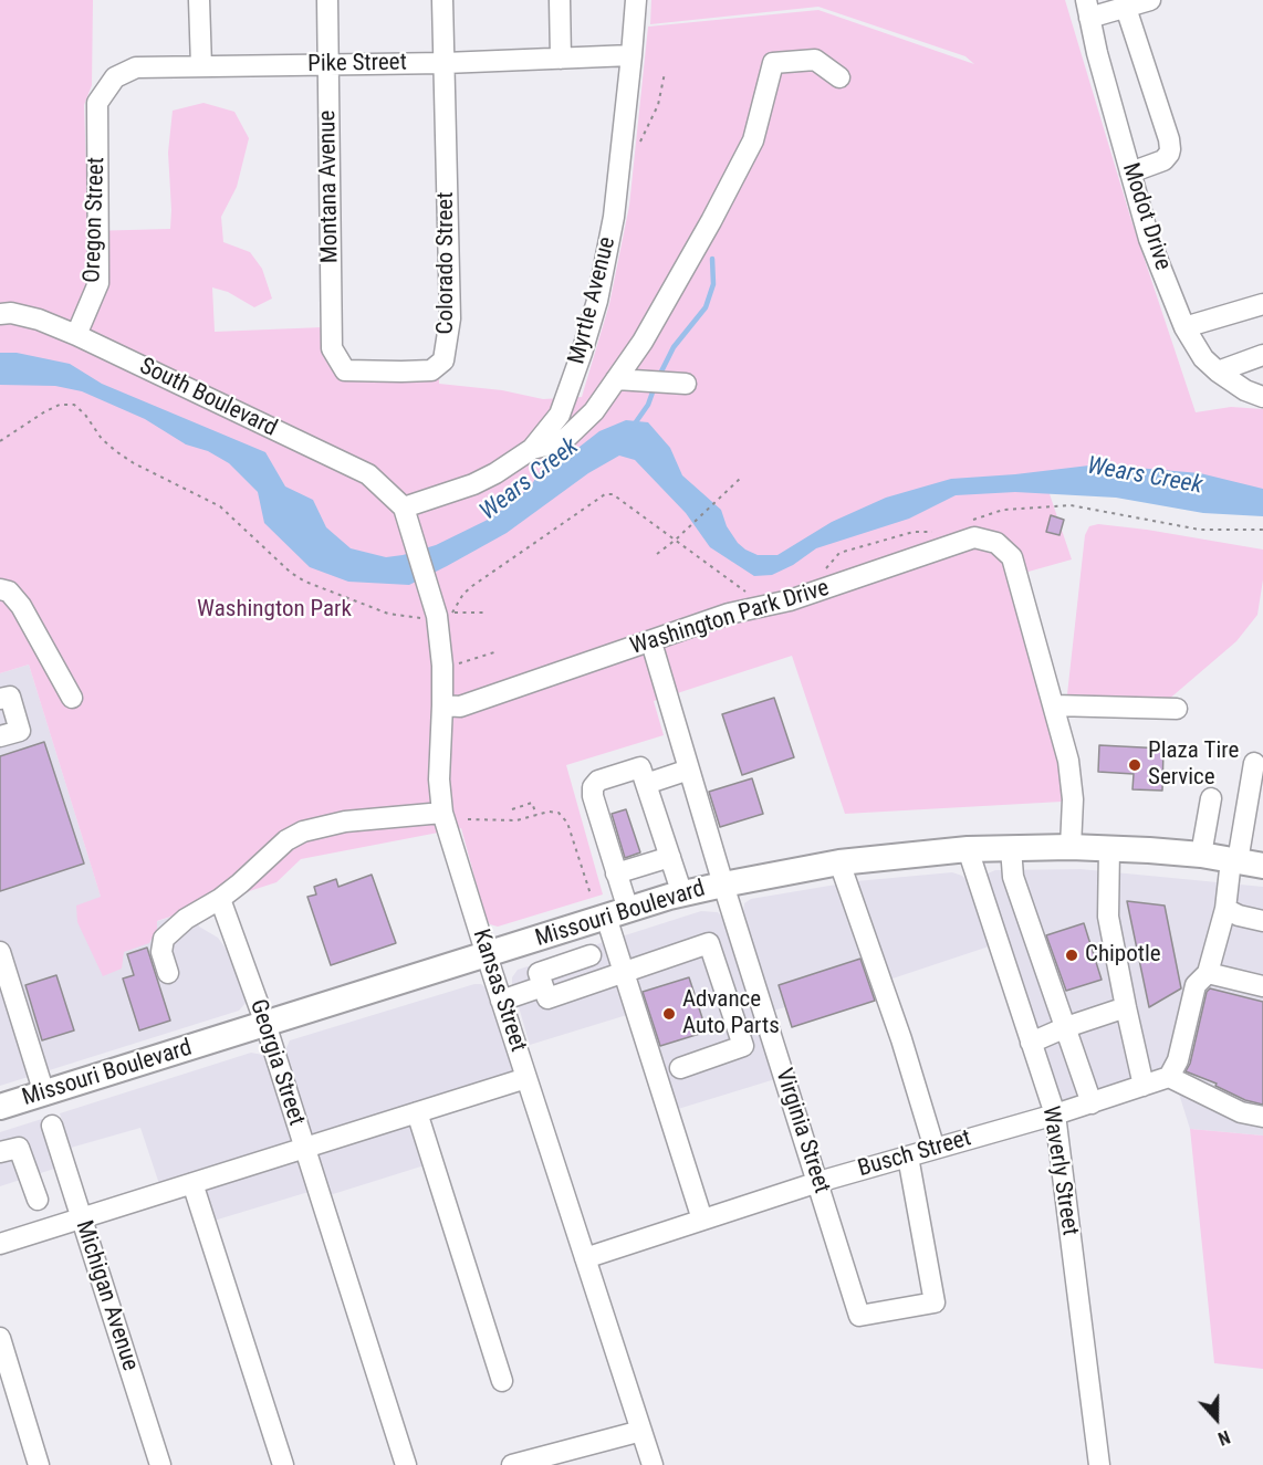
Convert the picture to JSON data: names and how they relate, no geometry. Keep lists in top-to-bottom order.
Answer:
{
  "streets": {
    "main road": ["Missouri Boulevard"],
    "street": [
      "Pike Street",
      "Montana Avenue",
      "Modot Drive",
      "Oregon Street",
      "Colorado Street",
      "Myrtle Avenue",
      "South Boulevard",
      "Washington Park Drive",
      "Kansas Street",
      "Georgia Street",
      "Virginia Street",
      "Busch Street",
      "Waverly Street",
      "Michigan Avenue"
    ]
  },
  "crossings": [
    ["Pike Street", "Montana Avenue"],
    ["Pike Street", "Oregon Street"],
    ["Pike Street", "Colorado Street"],
    ["Pike Street", "Myrtle Avenue"],
    ["Montana Avenue", "Colorado Street"],
    ["Oregon Street", "South Boulevard"],
    ["Myrtle Avenue", "South Boulevard"],
    ["Myrtle Avenue", "Kansas Street"],
    ["South Boulevard", "Kansas Street"],
    ["Washington Park Drive", "Kansas Street"],
    ["Washington Park Drive", "Virginia Street"],
    ["Missouri Boulevard", "Kansas Street"],
    ["Missouri Boulevard", "Georgia Street"],
    ["Missouri Boulevard", "Virginia Street"],
    ["Missouri Boulevard", "Waverly Street"],
    ["Kansas Street", "Busch Street"],
    ["Virginia Street", "Busch Street"],
    ["Busch Street", "Waverly Street"]
  ],
  "water": ["Wears Creek"],
  "parks": ["Washington Park"],
  "places": ["Plaza Tire Service", "Chipotle", "Advance Auto Parts"],
  "north": "bottom"
}
